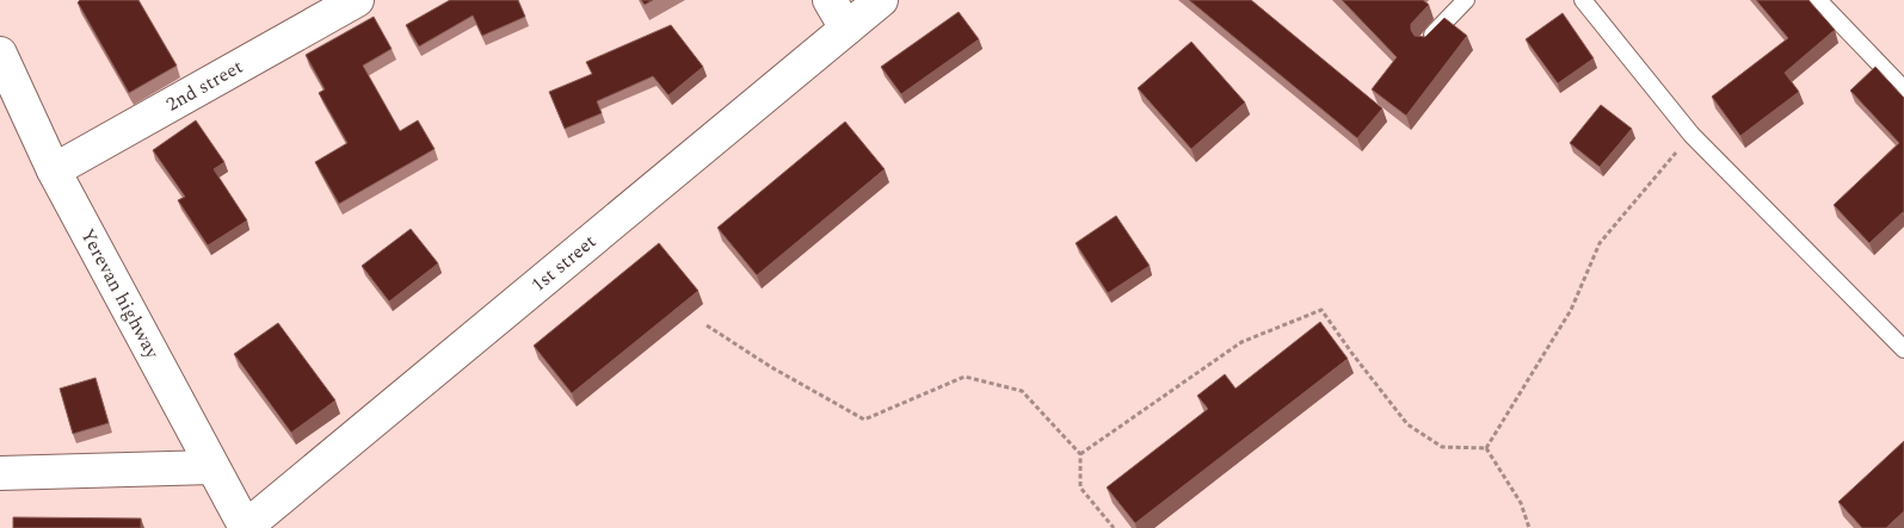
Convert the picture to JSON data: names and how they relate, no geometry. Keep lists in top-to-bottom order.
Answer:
{
  "streets": {
    "main road": ["2nd street", "1st street", "Yerevan highway"]
  },
  "crossings": [
    ["2nd street", "Yerevan highway"],
    ["1st street", "Yerevan highway"]
  ]
}
